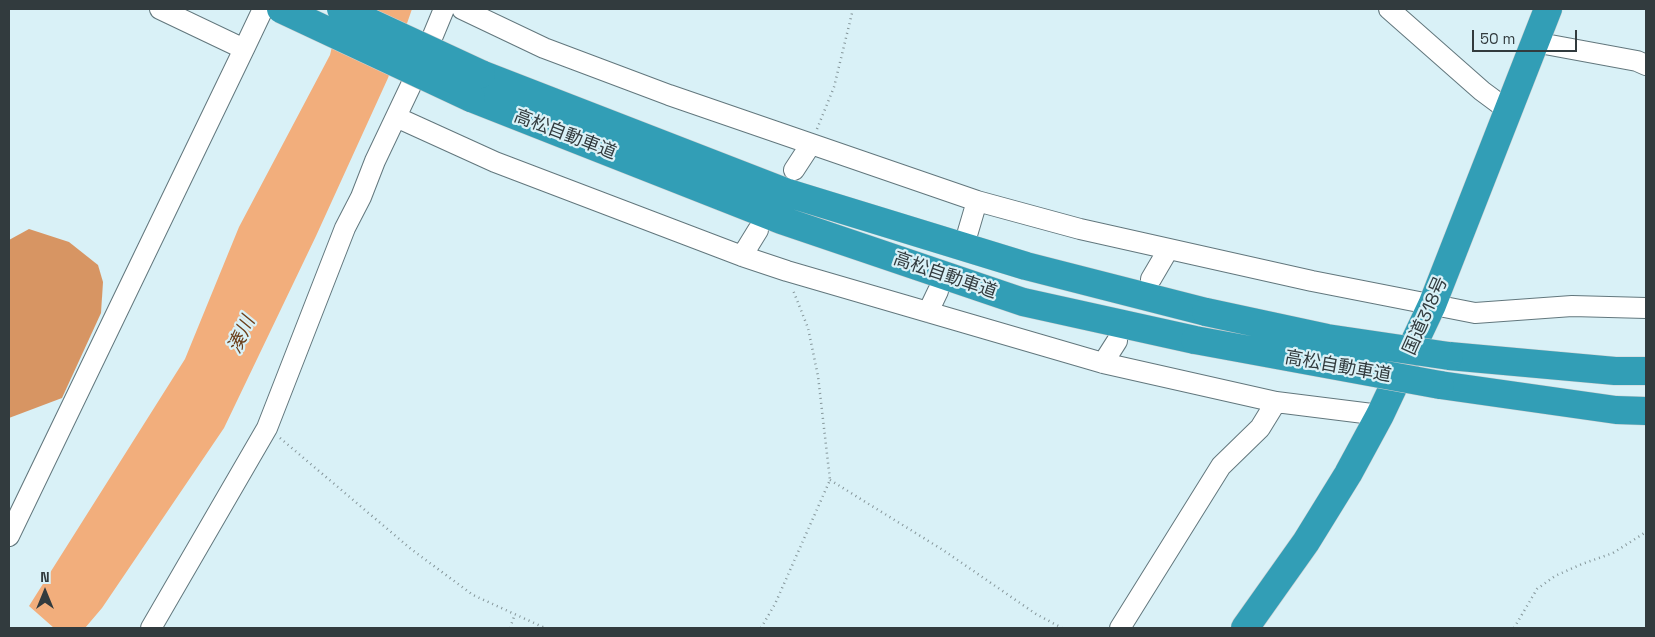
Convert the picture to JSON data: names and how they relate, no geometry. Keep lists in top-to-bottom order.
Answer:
{
  "streets": {
    "highway": ["高松自動車道", "国道318号"]
  },
  "water": ["湊川"],
  "scale_bar": "50 m",
  "north": "top"
}
